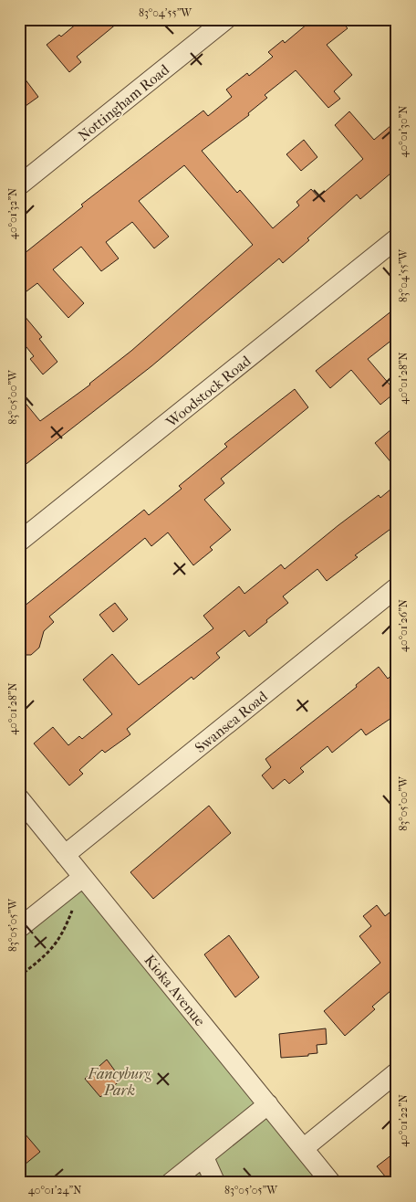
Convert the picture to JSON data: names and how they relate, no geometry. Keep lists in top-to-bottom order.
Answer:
{
  "streets": {
    "street": [
      "Nottingham Road",
      "Woodstock Road",
      "Swansea Road",
      "Kioka Avenue"
    ]
  },
  "crossings": [
    ["Swansea Road", "Kioka Avenue"]
  ],
  "parks": ["Fancyburg Park"],
  "coordinates": [
    "83°04'55\"W",
    "40°01'30\"N",
    "40°01'32\"N",
    "40°01'28\"N",
    "83°05'00\"W",
    "40°01'26\"N",
    "83°05'05\"W",
    "40°01'22\"N",
    "40°01'24\"N"
  ]
}
